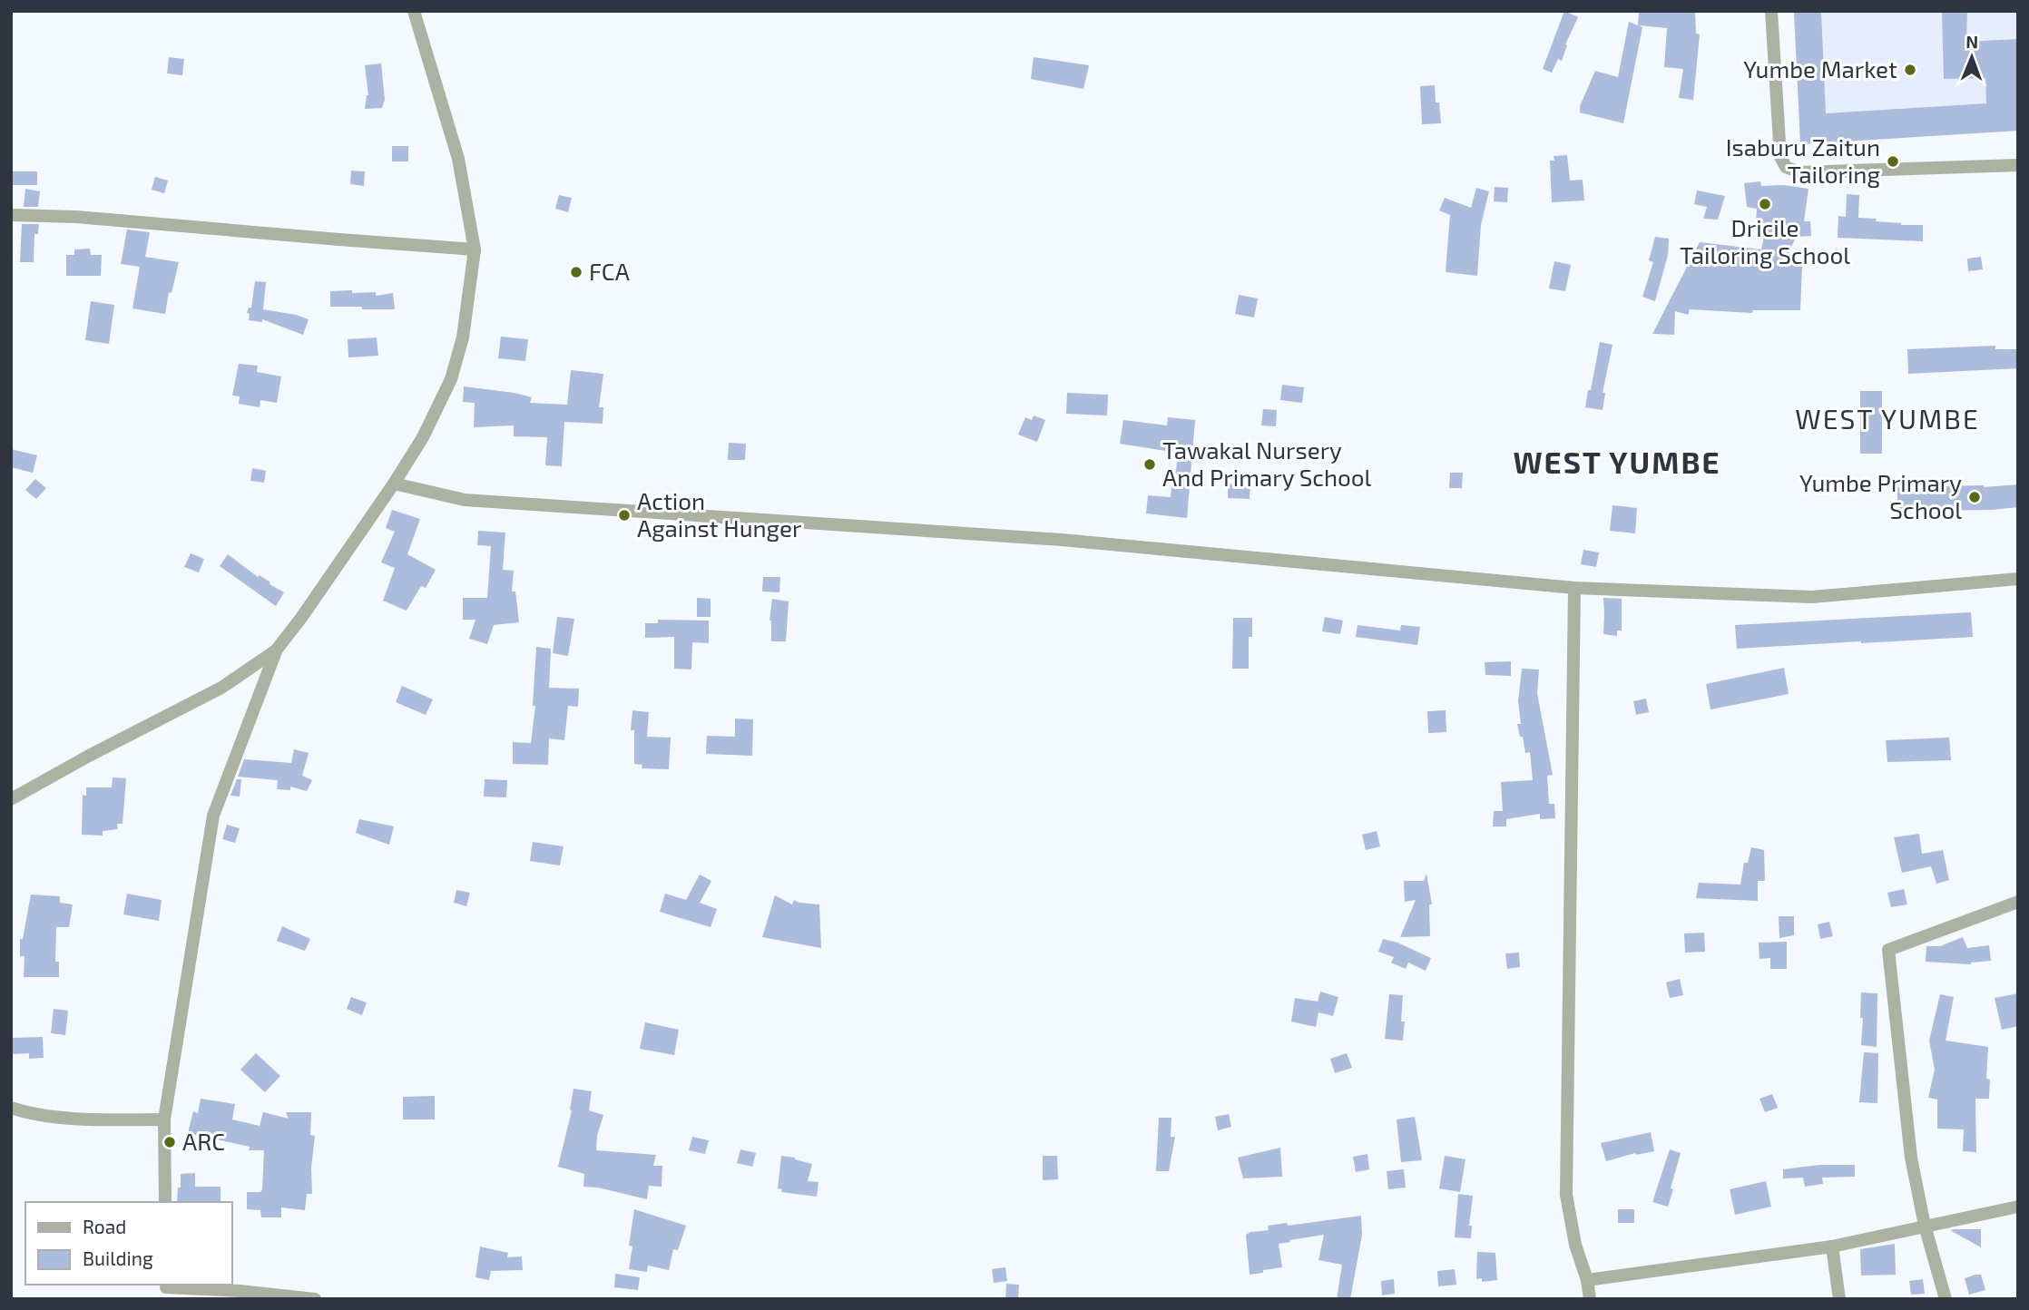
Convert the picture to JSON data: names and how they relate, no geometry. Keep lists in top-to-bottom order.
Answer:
{
  "districts": ["WEST YUMBE", "WEST YUMBE"],
  "places": [
    "Yumbe Market",
    "Isaburu Zaitun Tailoring",
    "Dricile Tailoring School",
    "FCA",
    "Tawakal Nursery And Primary School",
    "Yumbe Primary School",
    "Action Against Hunger",
    "ARC"
  ],
  "legend": ["Road", "Building"],
  "north": "top"
}
